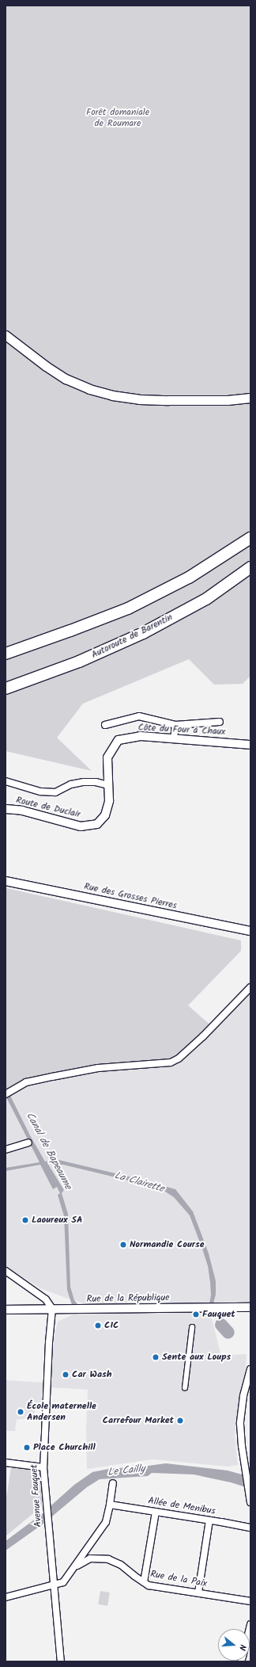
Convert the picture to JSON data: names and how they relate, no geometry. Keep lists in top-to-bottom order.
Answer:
{
  "streets": {
    "highway": ["Autoroute de Barentin"],
    "street": [
      "Côte du Four à Chaux",
      "Route de Duclair",
      "Rue des Grosses Pierres",
      "Rue de la République",
      "Avenue Fauquet",
      "Allée de Menibus",
      "Rue de la Paix"
    ]
  },
  "crossings": [
    ["Côte du Four à Chaux", "Route de Duclair"],
    ["Rue de la République", "Avenue Fauquet"]
  ],
  "water": ["Canal de Bapeaume", "La Clairette", "Le Cailly"],
  "parks": ["Forêt domaniale de Roumare"],
  "places": [
    "Laoureux SA",
    "Normandie Course",
    "Fauquet",
    "CIC",
    "Sente aux Loups",
    "Car Wash",
    "École maternelle Andersen",
    "Carrefour Market",
    "Place Churchill"
  ],
  "north": "right"
}
